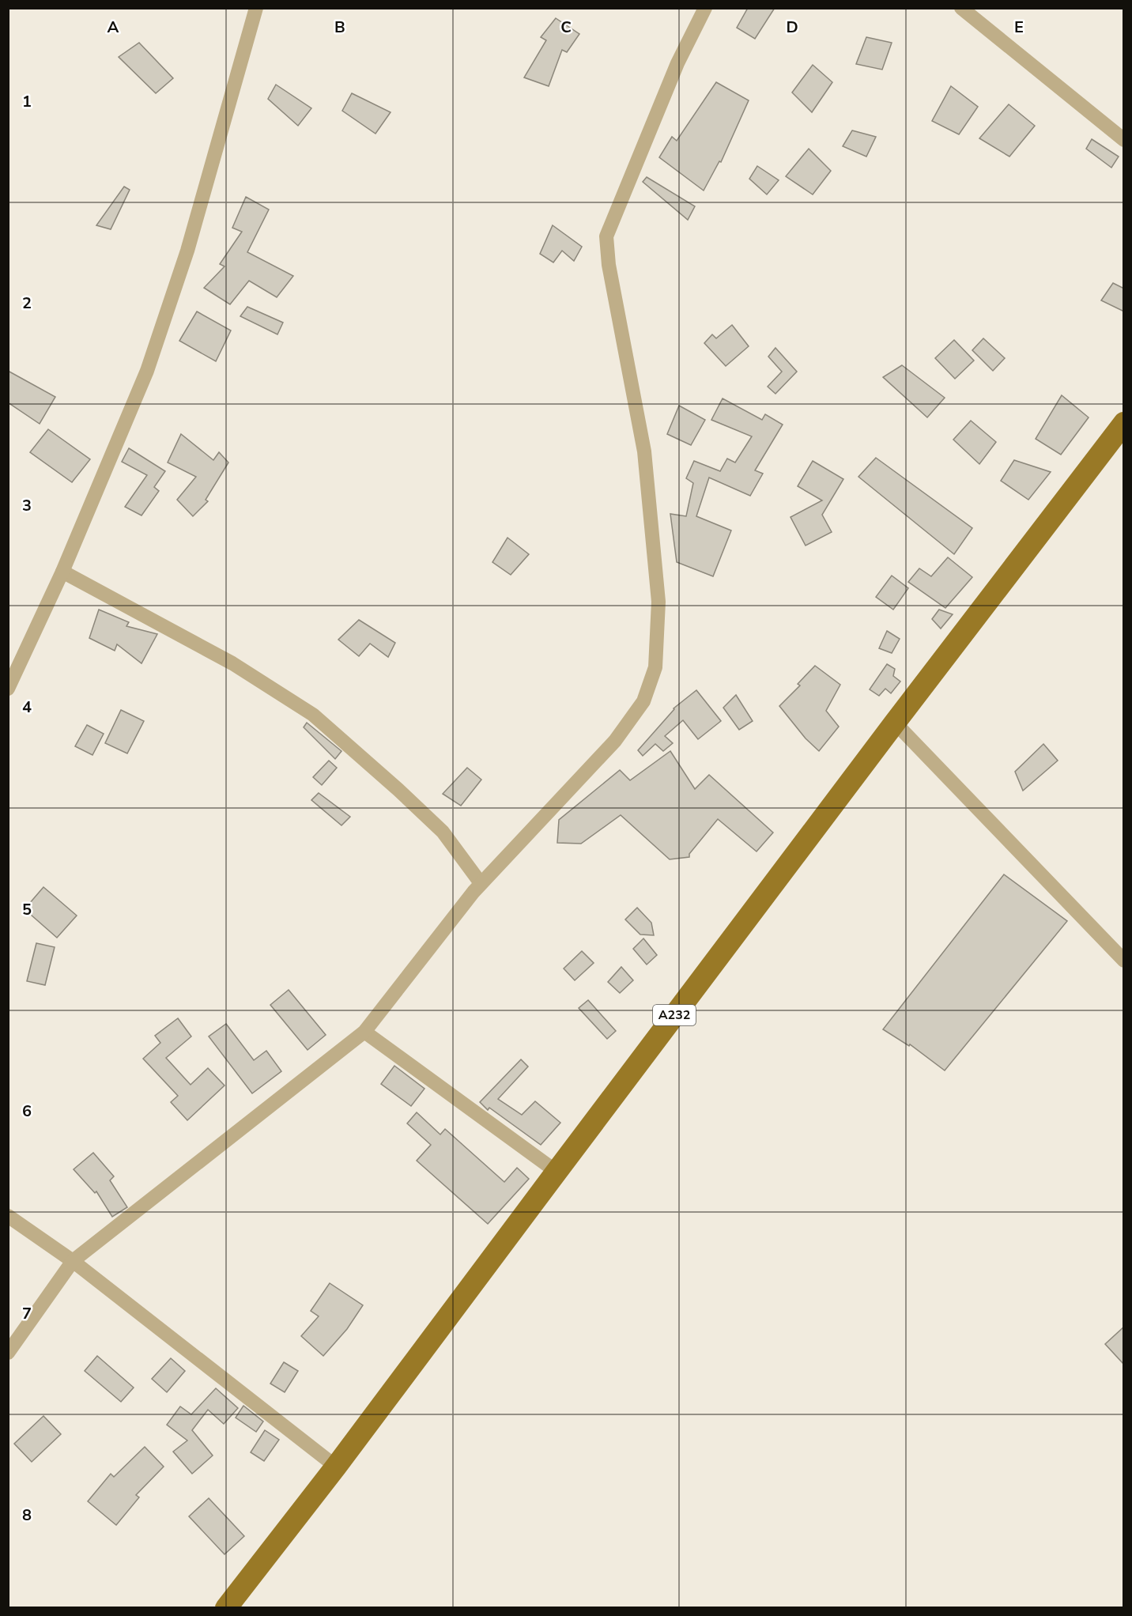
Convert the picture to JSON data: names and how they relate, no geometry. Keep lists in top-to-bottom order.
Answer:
{
  "streets": {
    "main road": ["A232"]
  },
  "grid": {
    "columns": [
      "A",
      "B",
      "C",
      "D",
      "E"
    ],
    "rows": [
      "1",
      "2",
      "3",
      "4",
      "5",
      "6",
      "7",
      "8"
    ]
  }
}
